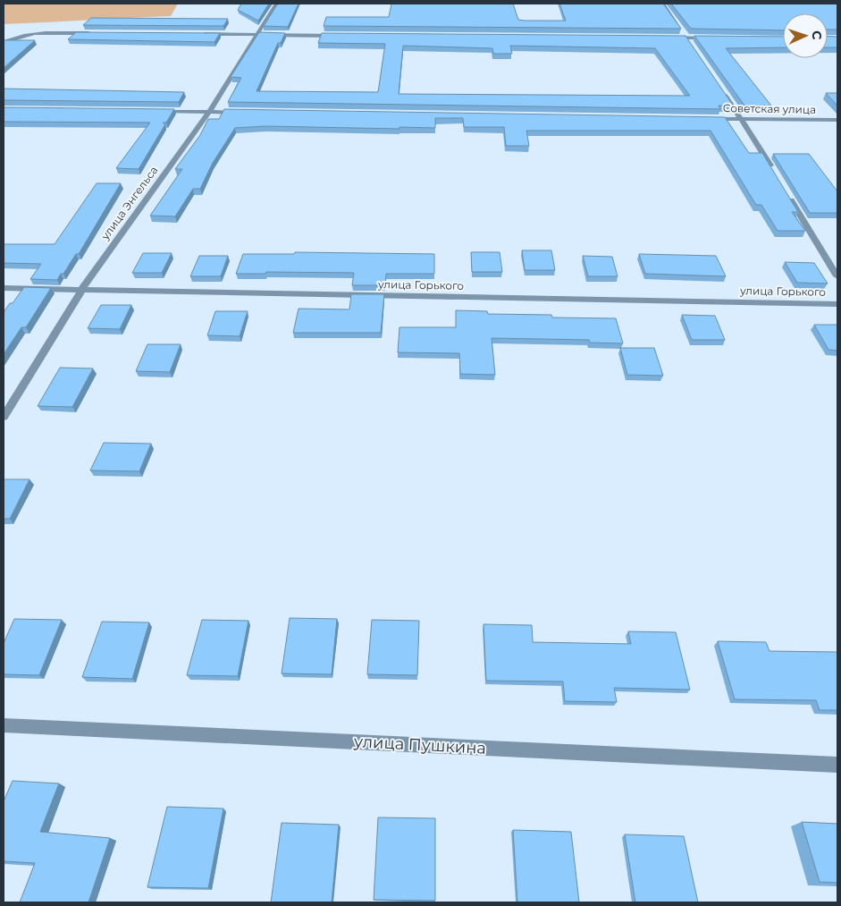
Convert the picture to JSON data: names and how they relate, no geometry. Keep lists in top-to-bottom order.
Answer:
{
  "streets": {
    "street": [
      "Советская улица",
      "улица Энгельса",
      "улица Горького",
      "улица Пушкина"
    ]
  },
  "crossings": [
    ["улица Энгельса", "улица Горького"]
  ],
  "north": "right"
}
